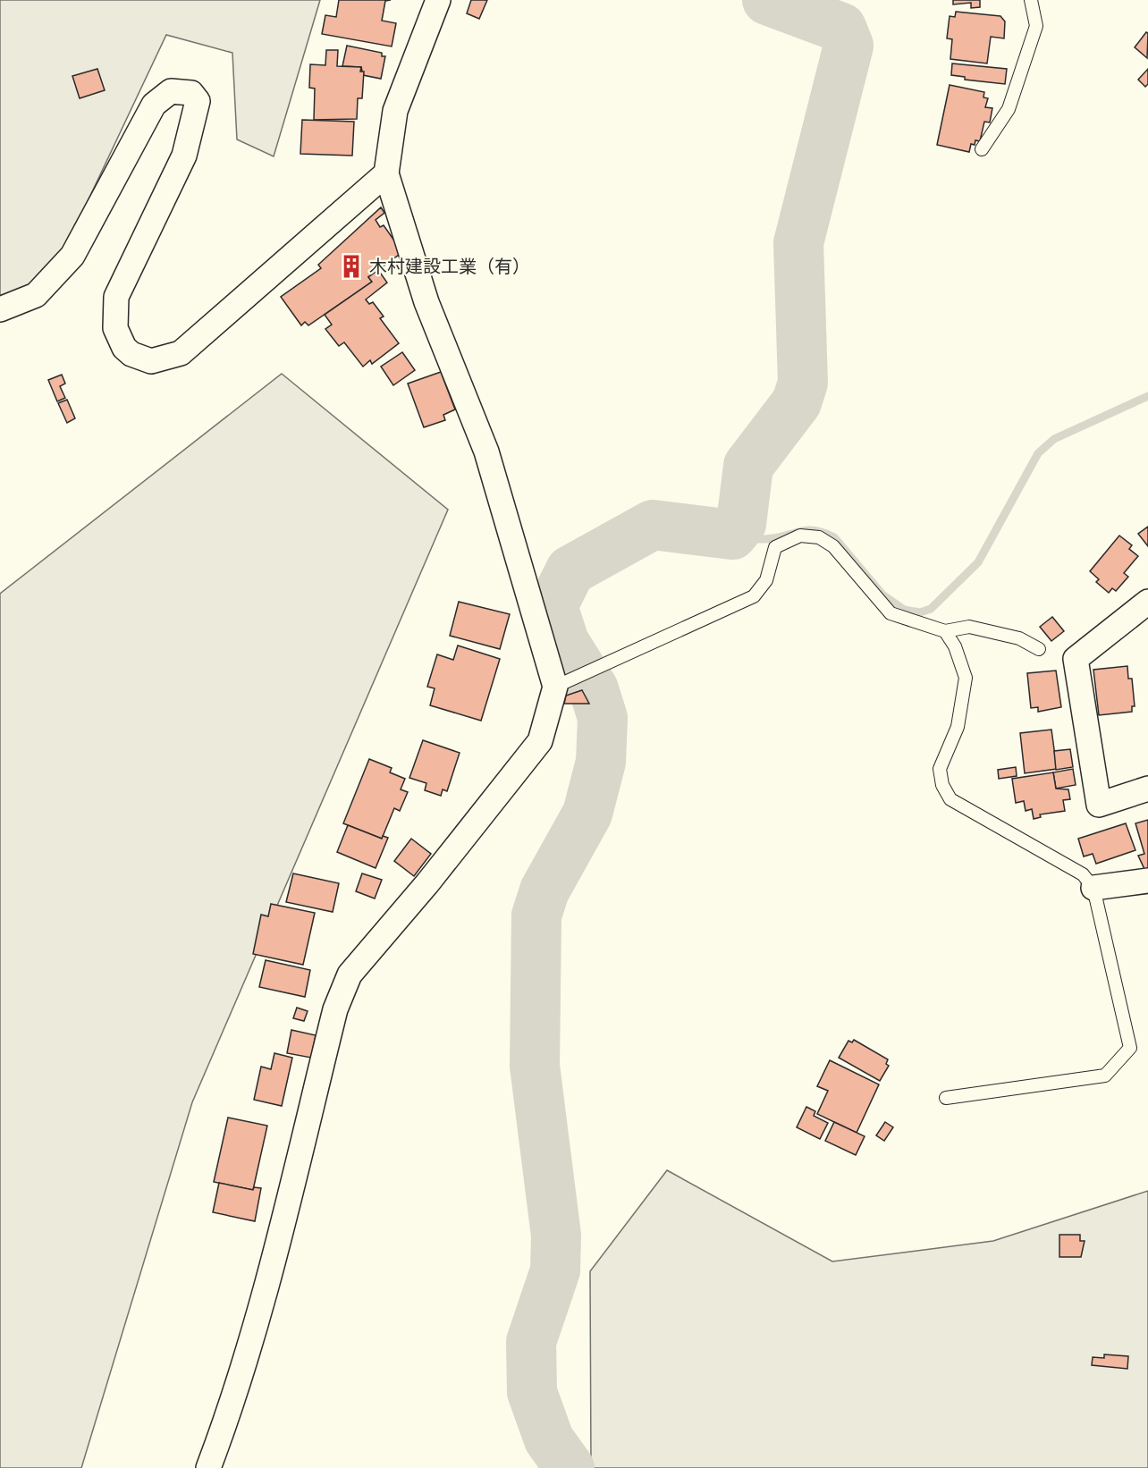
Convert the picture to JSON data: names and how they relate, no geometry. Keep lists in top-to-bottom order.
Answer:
{
  "places": {
    "building": ["木村建設工業（有）"]
  }
}
